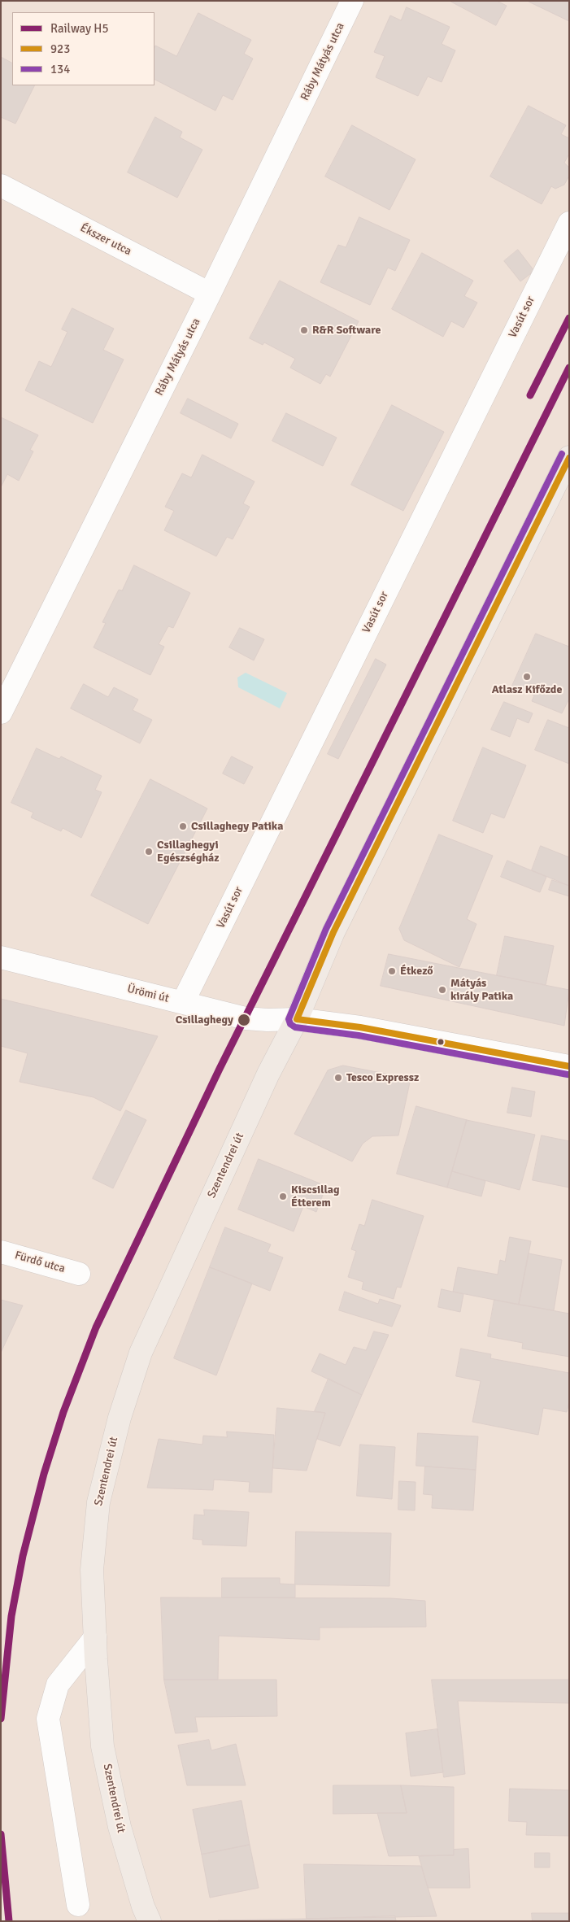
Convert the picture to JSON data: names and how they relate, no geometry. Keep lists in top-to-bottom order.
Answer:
{
  "streets": {
    "main road": ["Szentendrei út"],
    "street": [
      "Ráby Mátyás utca",
      "Ékszer utca",
      "Vasút sor",
      "Ürömi út",
      "Fürdő utca"
    ]
  },
  "crossings": [
    ["Ráby Mátyás utca", "Ékszer utca"],
    ["Vasút sor", "Ürömi út"],
    ["Ürömi út", "Szentendrei út"]
  ],
  "places": [
    "R&R Software",
    "Atlasz Kifőzde",
    "Csillaghegy Patika",
    "Csillaghegyi Egészségház",
    "Étkező",
    "Mátyás király Patika",
    "Csillaghegy",
    "Tesco Expressz",
    "Kiscsillag Étterem"
  ],
  "lines": ["rail line H5", "transit line 134", "transit line 923"],
  "legend": ["Railway H5", "923", "134"]
}
